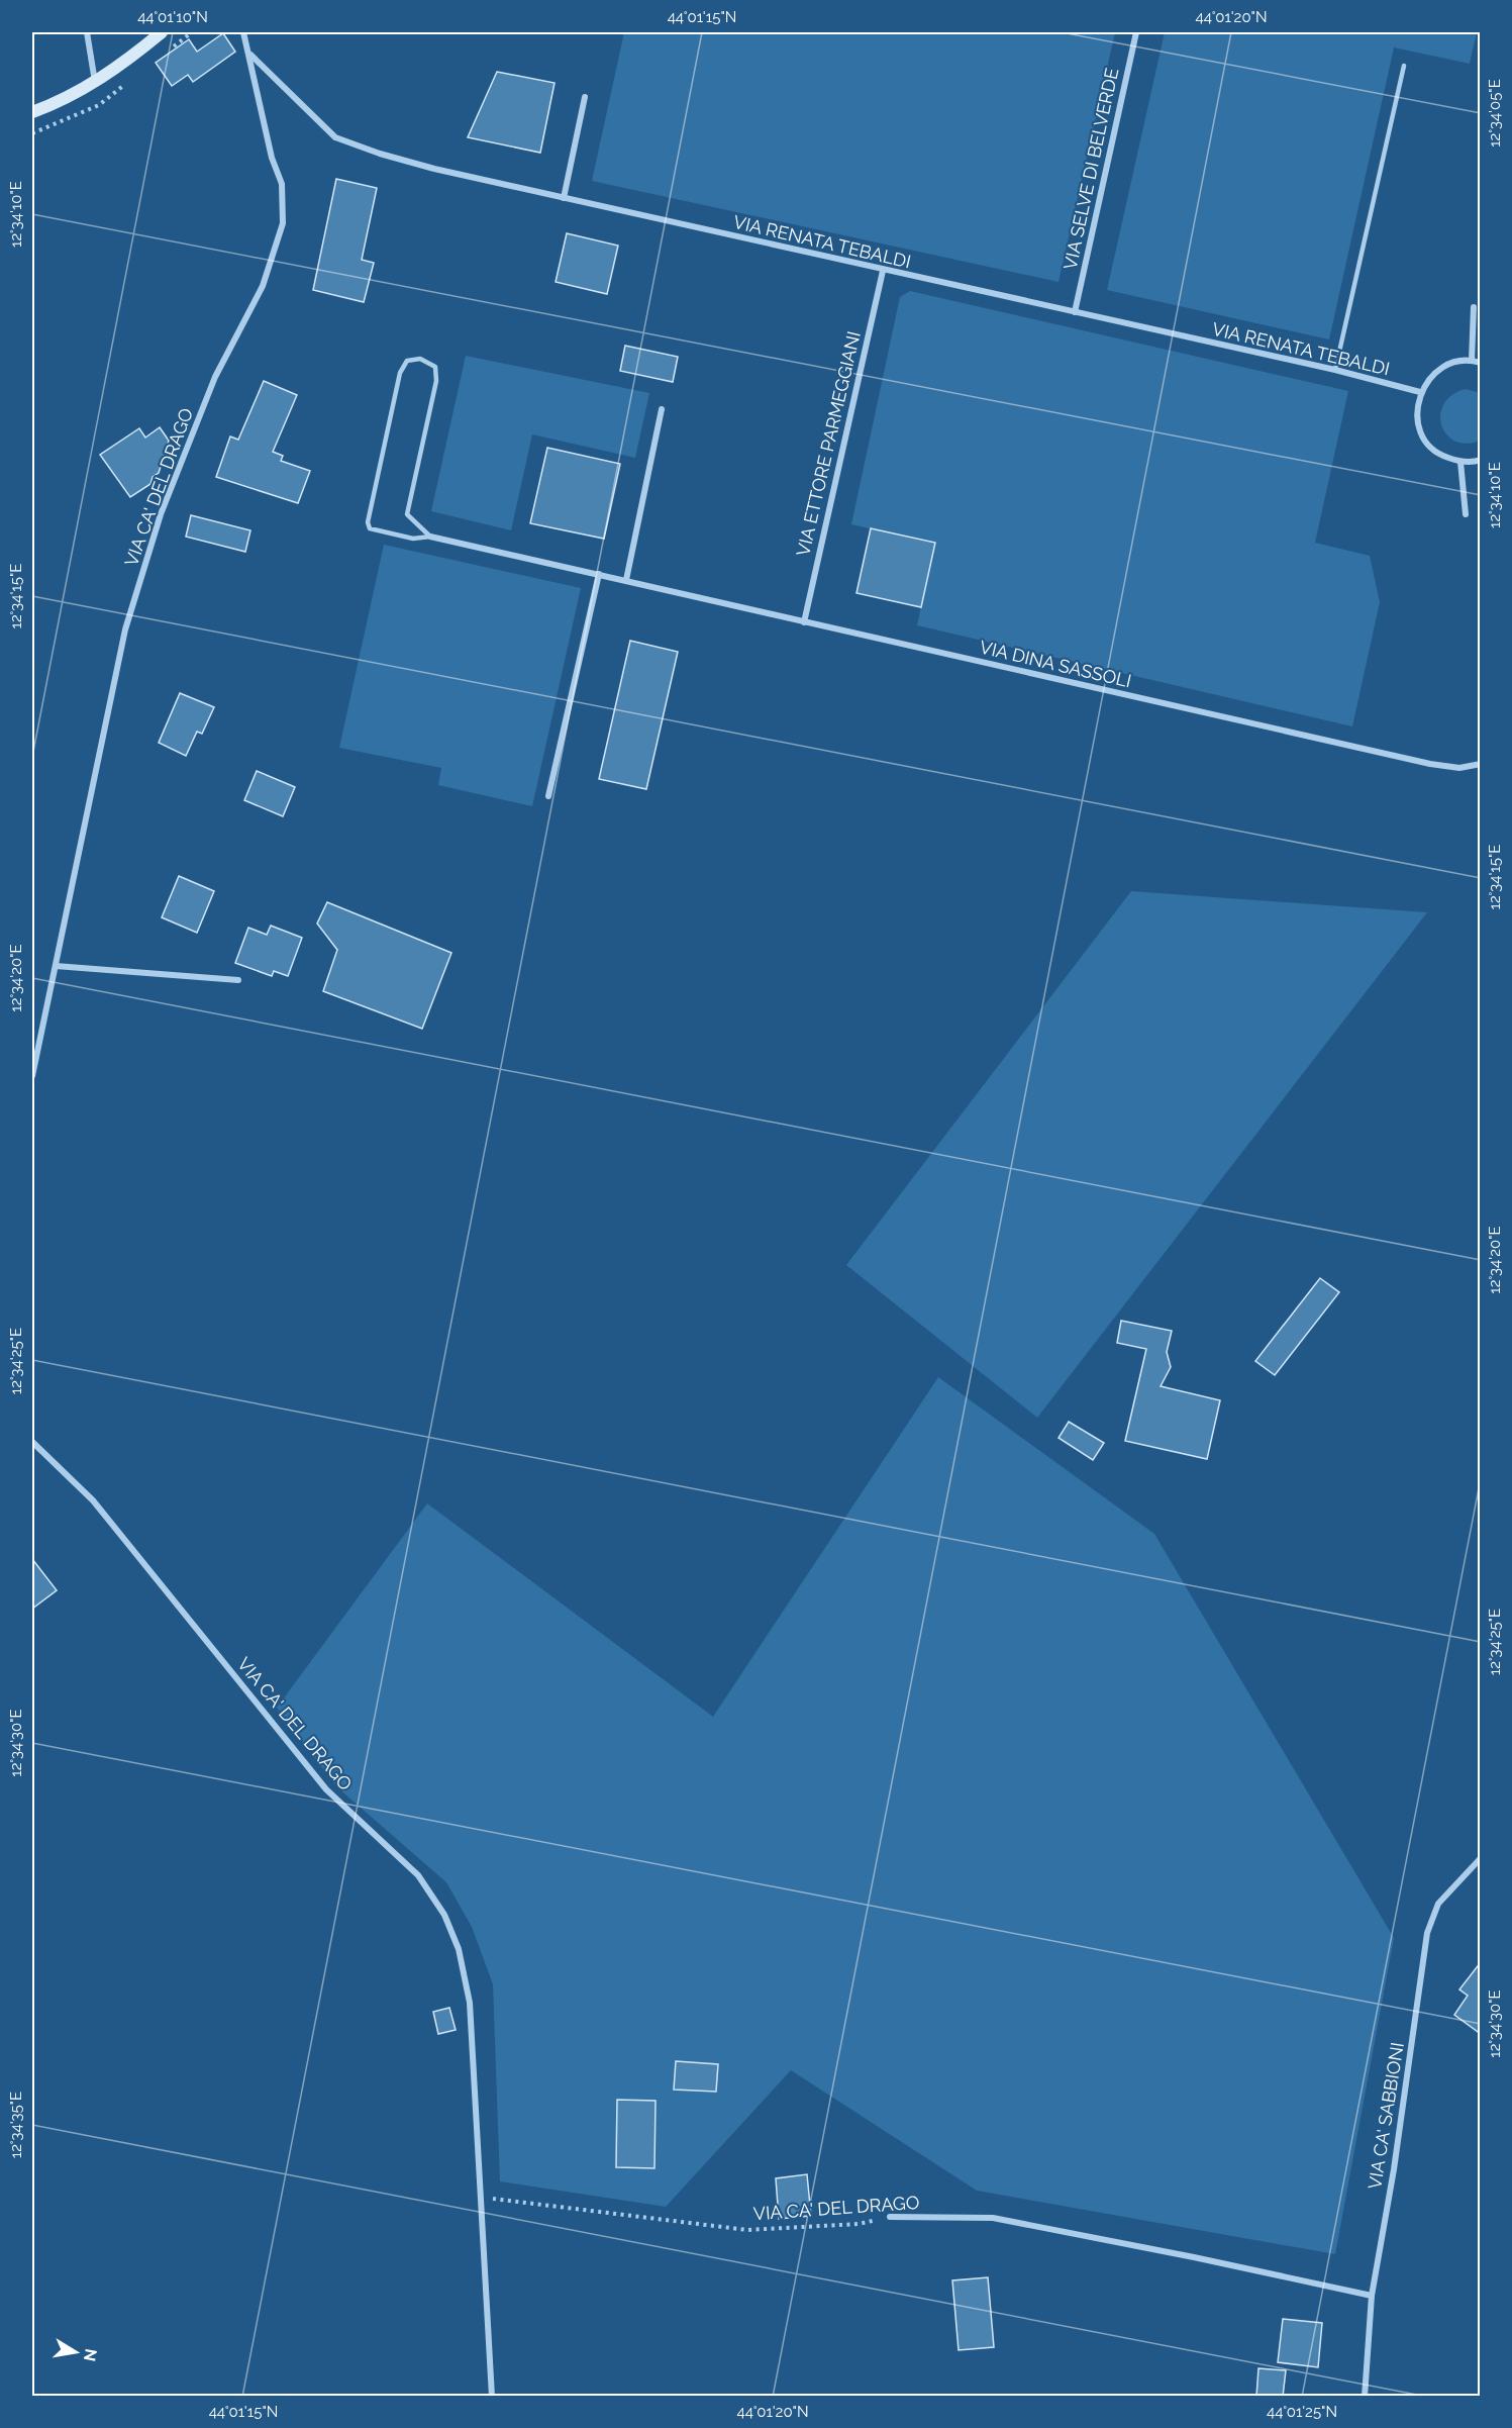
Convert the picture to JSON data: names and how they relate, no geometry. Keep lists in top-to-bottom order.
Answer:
{
  "streets": {
    "street": [
      "VIA SELVE DI BELVERDE",
      "VIA RENATA TEBALDI",
      "VIA ETTORE PARMEGGIANI",
      "VIA CA' DEL DRAGO",
      "VIA DINA SASSOLI",
      "VIA CA' SABBIONI"
    ]
  },
  "crossings": [
    ["VIA SELVE DI BELVERDE", "VIA RENATA TEBALDI"],
    ["VIA RENATA TEBALDI", "VIA ETTORE PARMEGGIANI"],
    ["VIA RENATA TEBALDI", "VIA CA' DEL DRAGO"],
    ["VIA ETTORE PARMEGGIANI", "VIA DINA SASSOLI"],
    ["VIA CA' DEL DRAGO", "VIA CA' SABBIONI"]
  ],
  "north": "right",
  "coordinates": [
    "44°01'10\"N",
    "44°01'15\"N",
    "44°01'20\"N",
    "12°34'05\"E",
    "12°34'10\"E",
    "12°34'15\"E",
    "12°34'20\"E",
    "12°34'25\"E",
    "12°34'30\"E",
    "12°34'35\"E",
    "44°01'25\"N"
  ]
}
